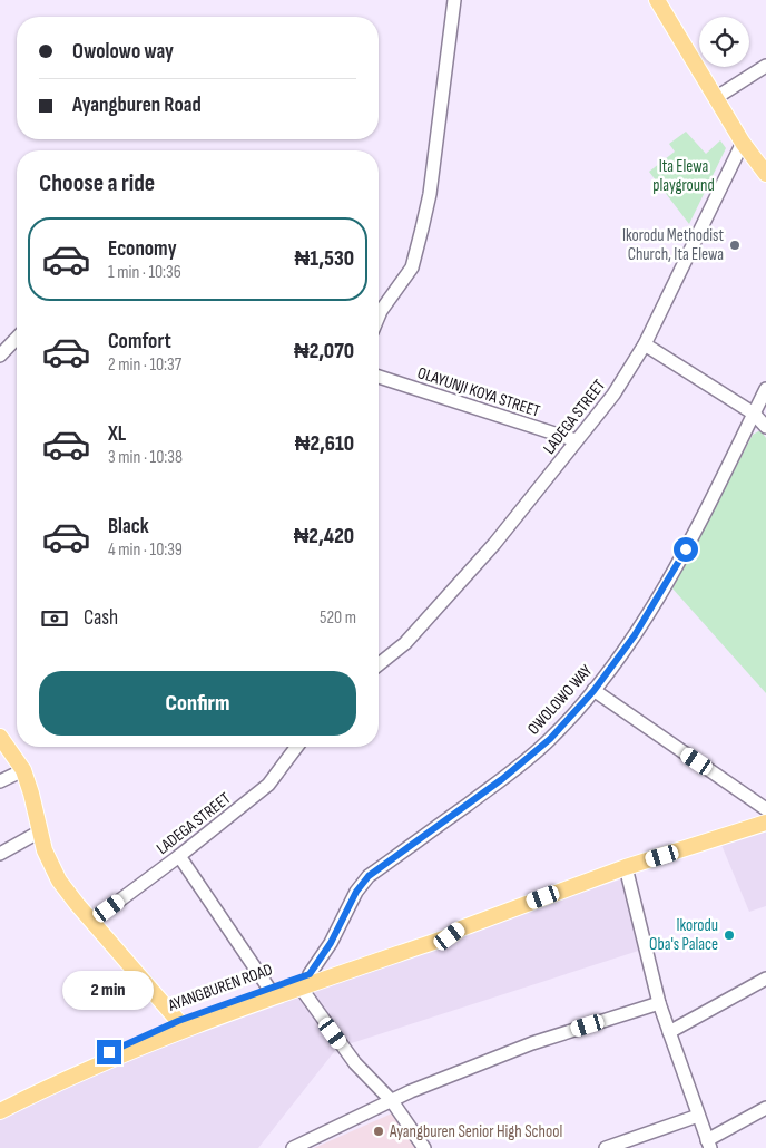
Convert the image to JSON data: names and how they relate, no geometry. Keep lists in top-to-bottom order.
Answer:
{
  "streets": {
    "main road": ["AYANGBUREN ROAD"],
    "street": ["OLAYUNJI KOYA STREET", "LADEGA STREET", "OWOLOWO WAY"]
  },
  "crossings": [
    ["OLAYUNJI KOYA STREET", "LADEGA STREET"],
    ["OWOLOWO WAY", "AYANGBUREN ROAD"]
  ],
  "parks": ["Ita Elewa playground"],
  "places": ["Ikorodu Methodist Church, Ita Elewa", "Ikorodu Oba's Palace", "Ayangburen Senior High School"],
  "page": {
    "banner": ["Owolowo way", "Ayangburen Road"],
    "heading": "Choose a ride",
    "list": [
      {
        "name": "Economy",
        "note": "1 min · 10:36",
        "value": "₦1,530"
      },
      {
        "name": "Comfort",
        "note": "2 min · 10:37",
        "value": "₦2,070"
      },
      {
        "name": "XL",
        "note": "3 min · 10:38",
        "value": "₦2,610"
      },
      {
        "name": "Black",
        "note": "4 min · 10:39",
        "value": "₦2,420"
      }
    ],
    "pay": ["Cash", "520 m"],
    "buttons": "Confirm",
    "bubble": "2 min"
  }
}
